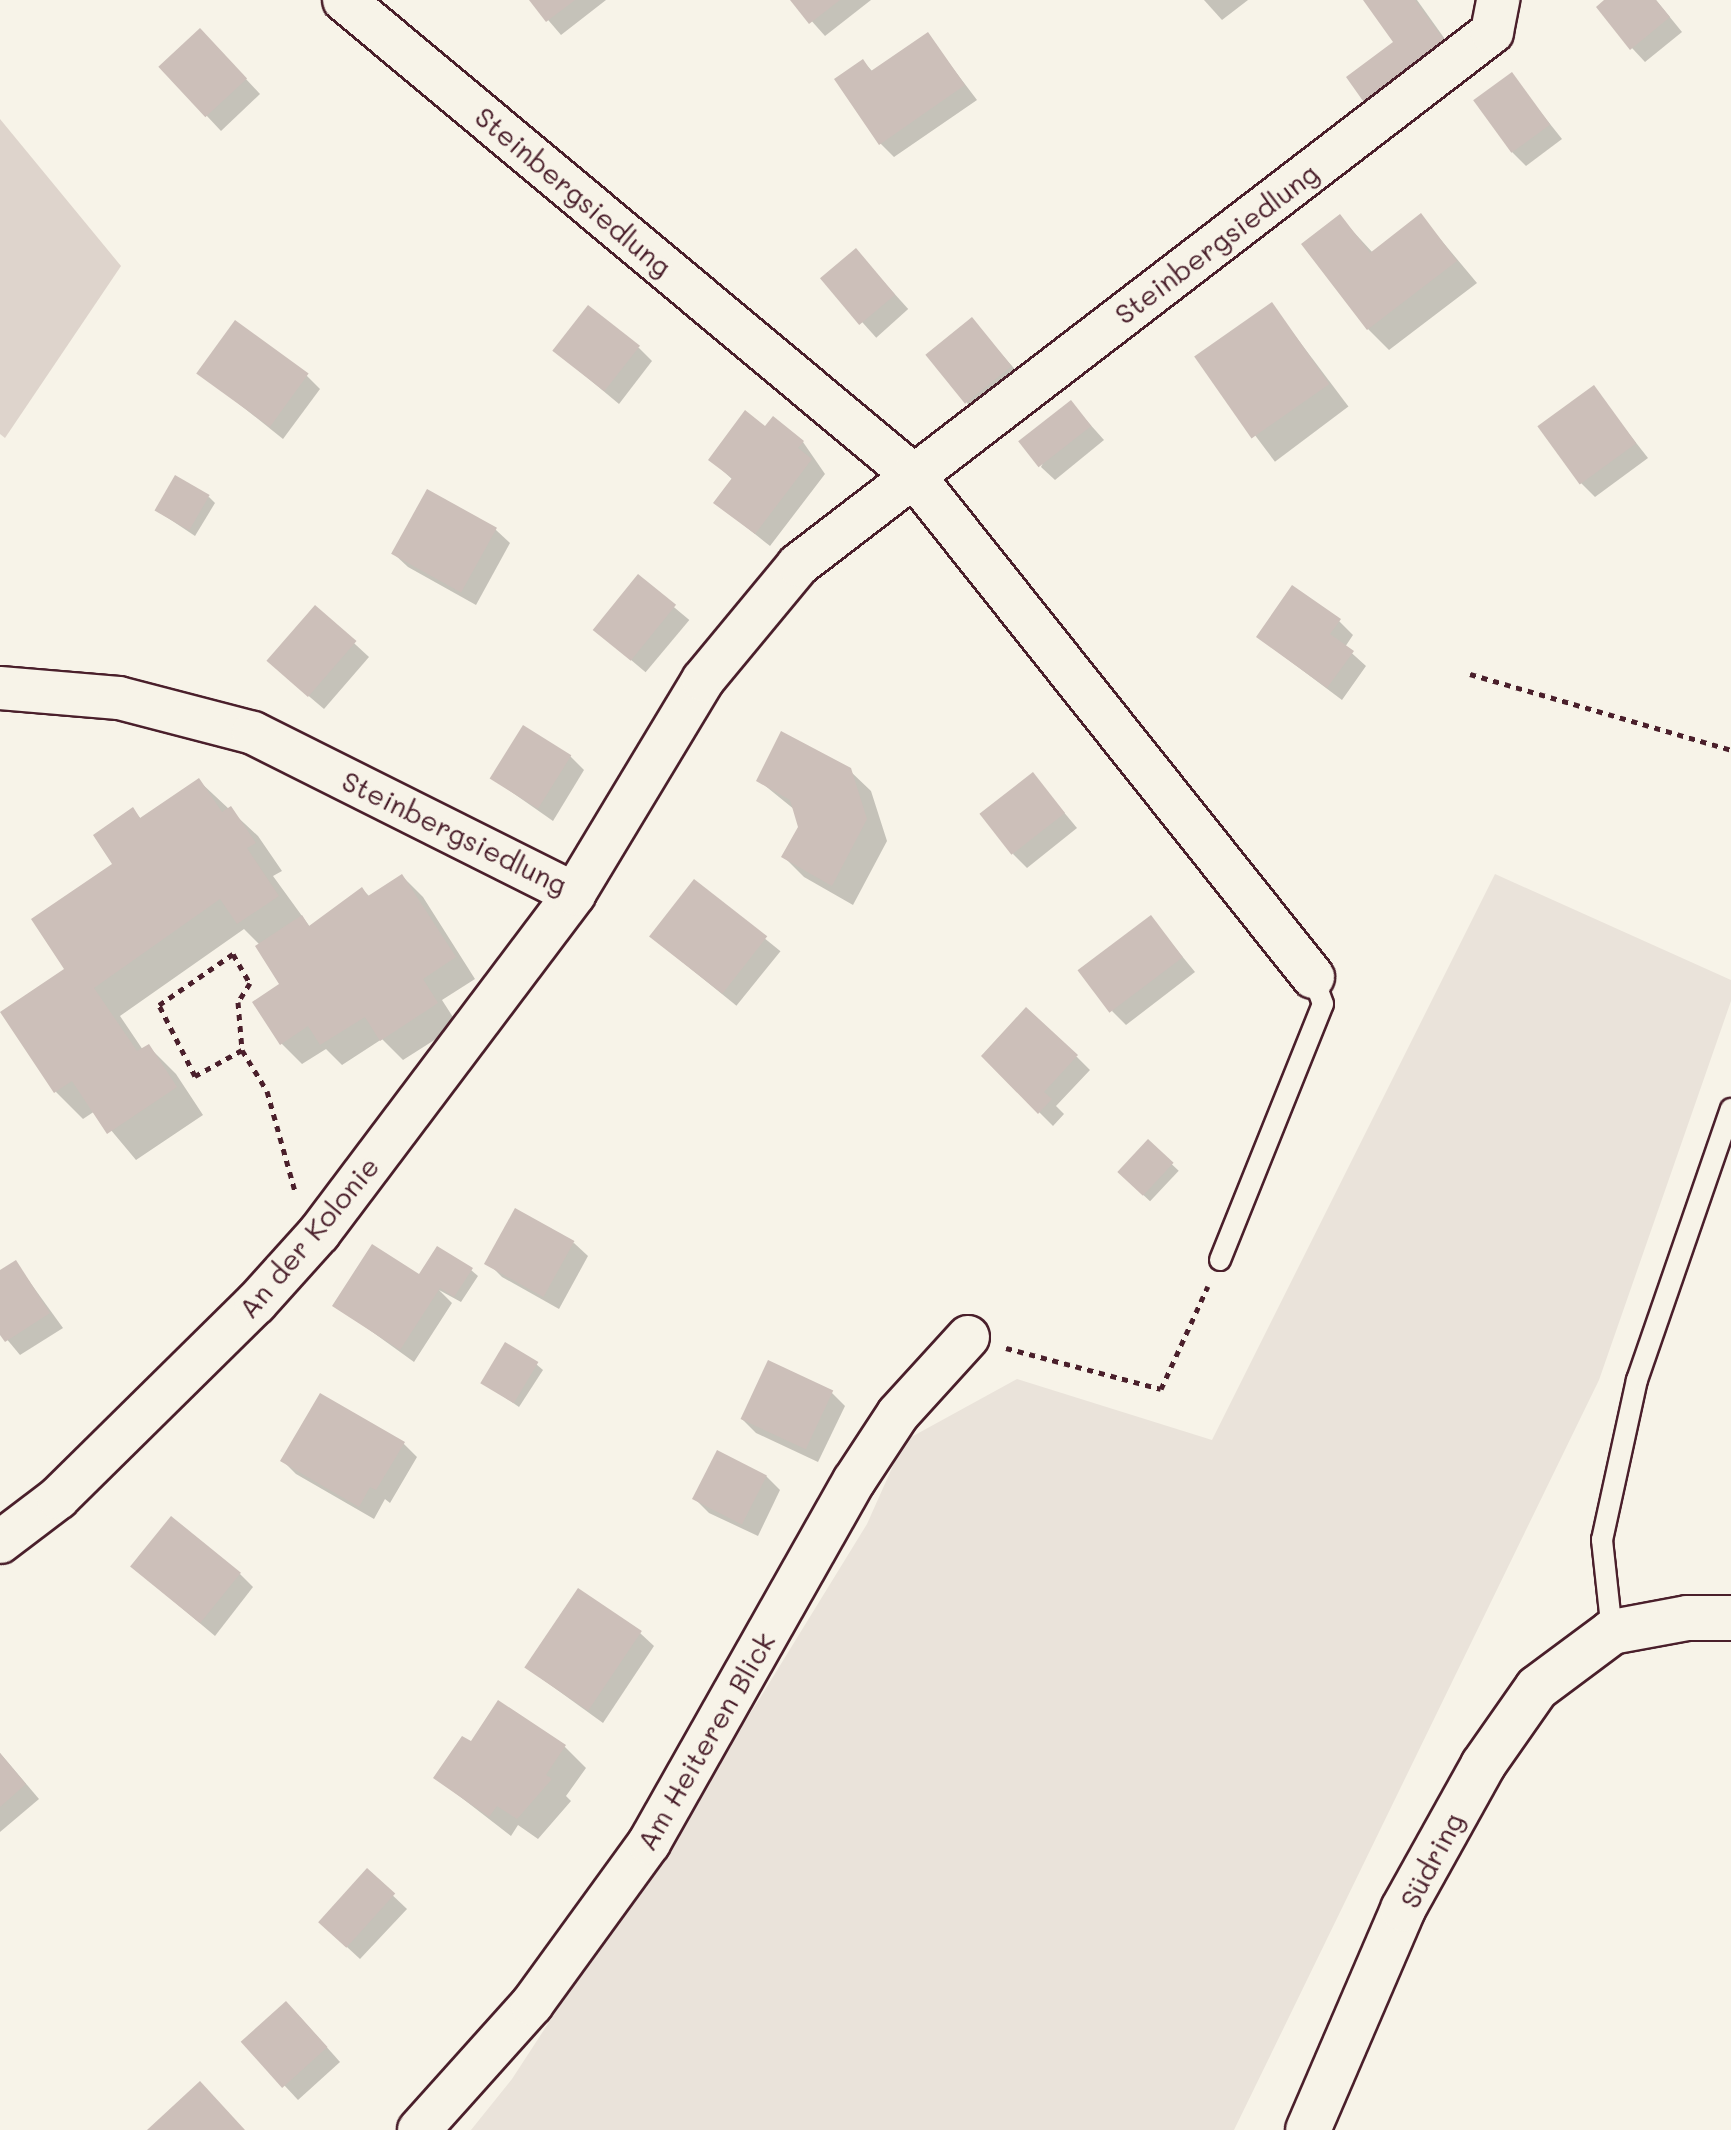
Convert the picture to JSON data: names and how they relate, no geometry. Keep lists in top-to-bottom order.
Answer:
{
  "streets": {
    "main road": ["Südring"],
    "street": ["Steinbergsiedlung", "An der Kolonie", "Am Heiteren Blick"]
  },
  "crossings": [
    ["Steinbergsiedlung", "An der Kolonie"]
  ]
}
